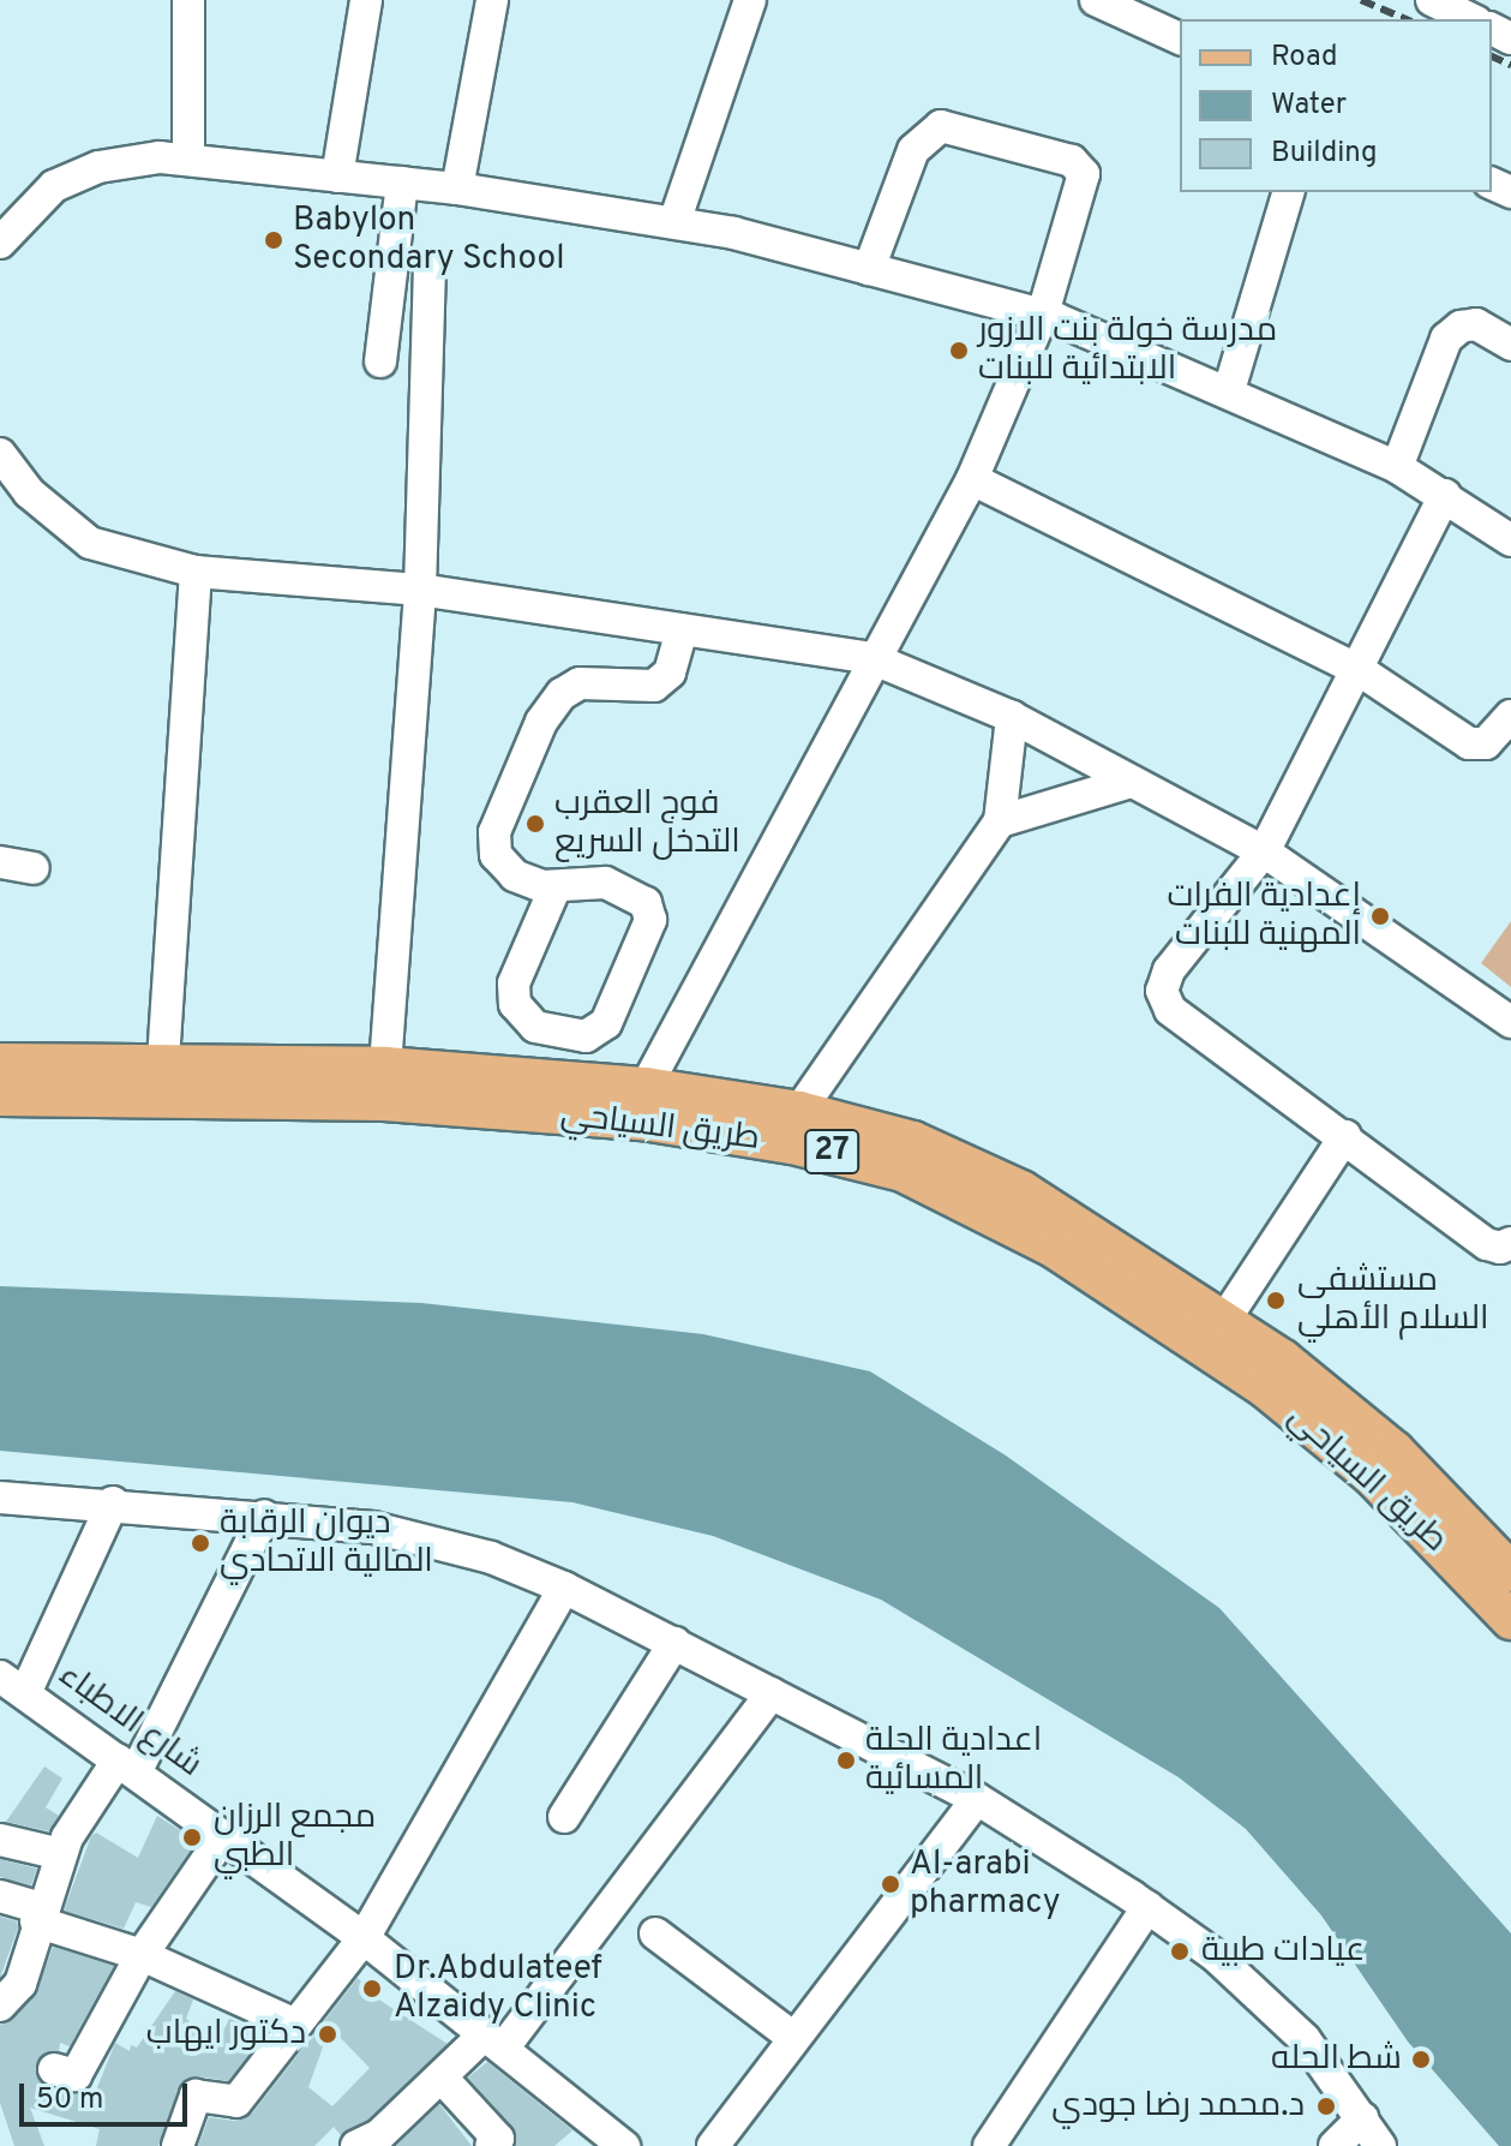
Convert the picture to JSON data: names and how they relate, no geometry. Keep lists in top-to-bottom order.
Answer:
{
  "streets": {
    "main road": ["طريق السياحي", "27"],
    "street": ["شارع الاطباء"]
  },
  "places": [
    "Babylon Secondary School",
    "مدرسة خولة بنت الازور الابتدائية للبنات",
    "فوج العقرب التدخل السريع",
    "إعدادية الفرات المهنية للبنات",
    "مستشفى السلام الأهلي",
    "ديوان الرقابة المالية الاتحادي",
    "اعدادية الحلة المسائية",
    "مجمع الرزان الطبي",
    "Al-arabi pharmacy",
    "عيادات طبية",
    "Dr.Abdulateef Alzaidy Clinic",
    "دكتور ايهاب",
    "شط الحله",
    "د.محمد رضا جودي"
  ],
  "legend": ["Road", "Water", "Building"],
  "scale_bar": "50 m"
}
